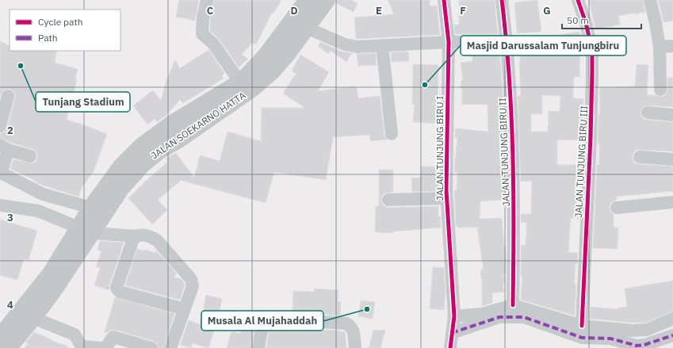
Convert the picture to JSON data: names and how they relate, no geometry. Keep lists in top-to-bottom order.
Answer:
{
  "streets": {
    "main road": ["JALAN SOEKARNO HATTA"],
    "street": ["JALAN TUNJUNG BIRU I", "JALAN TUNJUNG BIRU II", "JALAN TUNJUNG BIRU III"]
  },
  "places": ["Tunjang Stadium", "Masjid Darussalam Tunjungbiru", "Musala Al Mujahaddah"],
  "legend": ["Cycle path", "Path"],
  "scale_bar": "50 m",
  "grid": {
    "columns": [
      "C",
      "D",
      "E",
      "F",
      "G"
    ],
    "rows": ["2", "3", "4"]
  }
}
